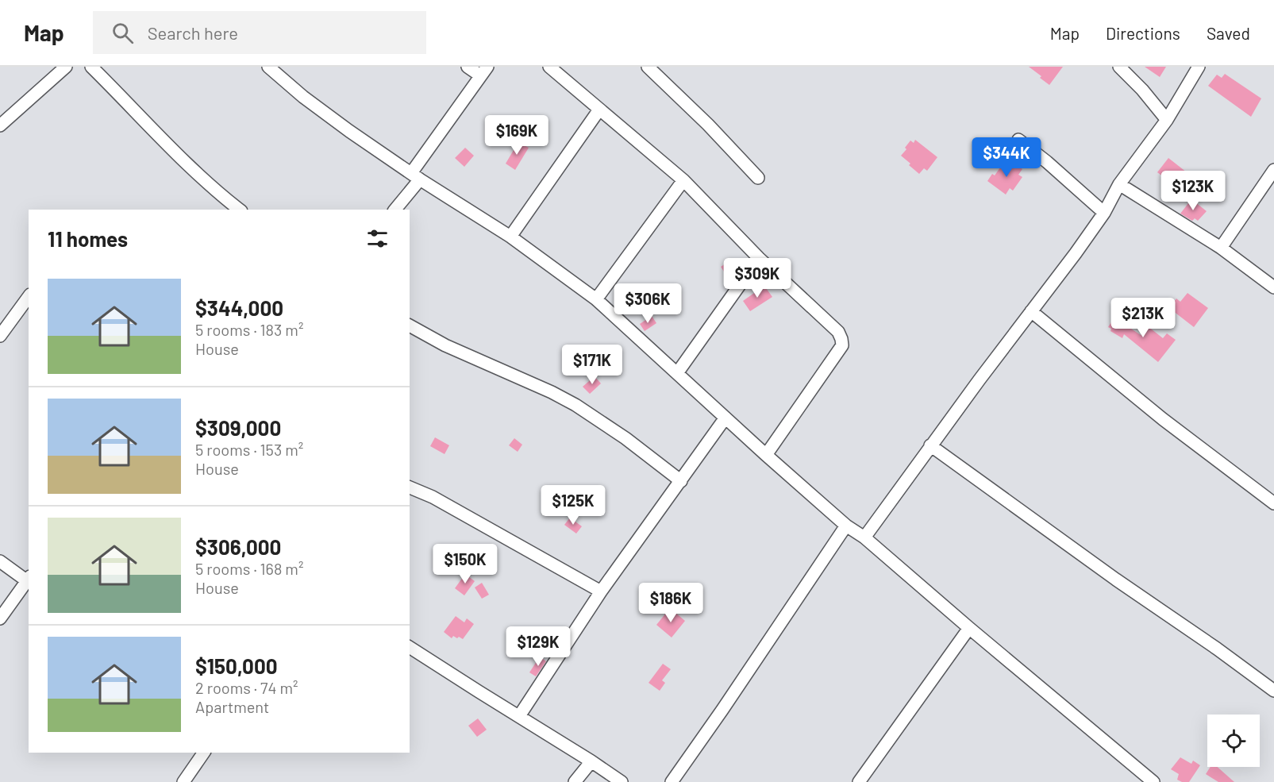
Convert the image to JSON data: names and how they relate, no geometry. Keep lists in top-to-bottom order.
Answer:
{
  "page": {
    "header": "Map",
    "search": "Search here",
    "nav": ["Map", "Directions", "Saved"],
    "price": [
      "$169K",
      "$344K",
      "$123K",
      "$309K",
      "$306K",
      "$213K",
      "$171K",
      "$125K",
      "$150K",
      "$186K",
      "$129K"
    ],
    "heading": "11 homes",
    "list": [
      {
        "name": "$344,000",
        "note": "5 rooms · 183 m² · House"
      },
      {
        "name": "$309,000",
        "note": "5 rooms · 153 m² · House"
      },
      {
        "name": "$306,000",
        "note": "5 rooms · 168 m² · House"
      },
      {
        "name": "$150,000",
        "note": "2 rooms · 74 m² · Apartment"
      }
    ]
  }
}
